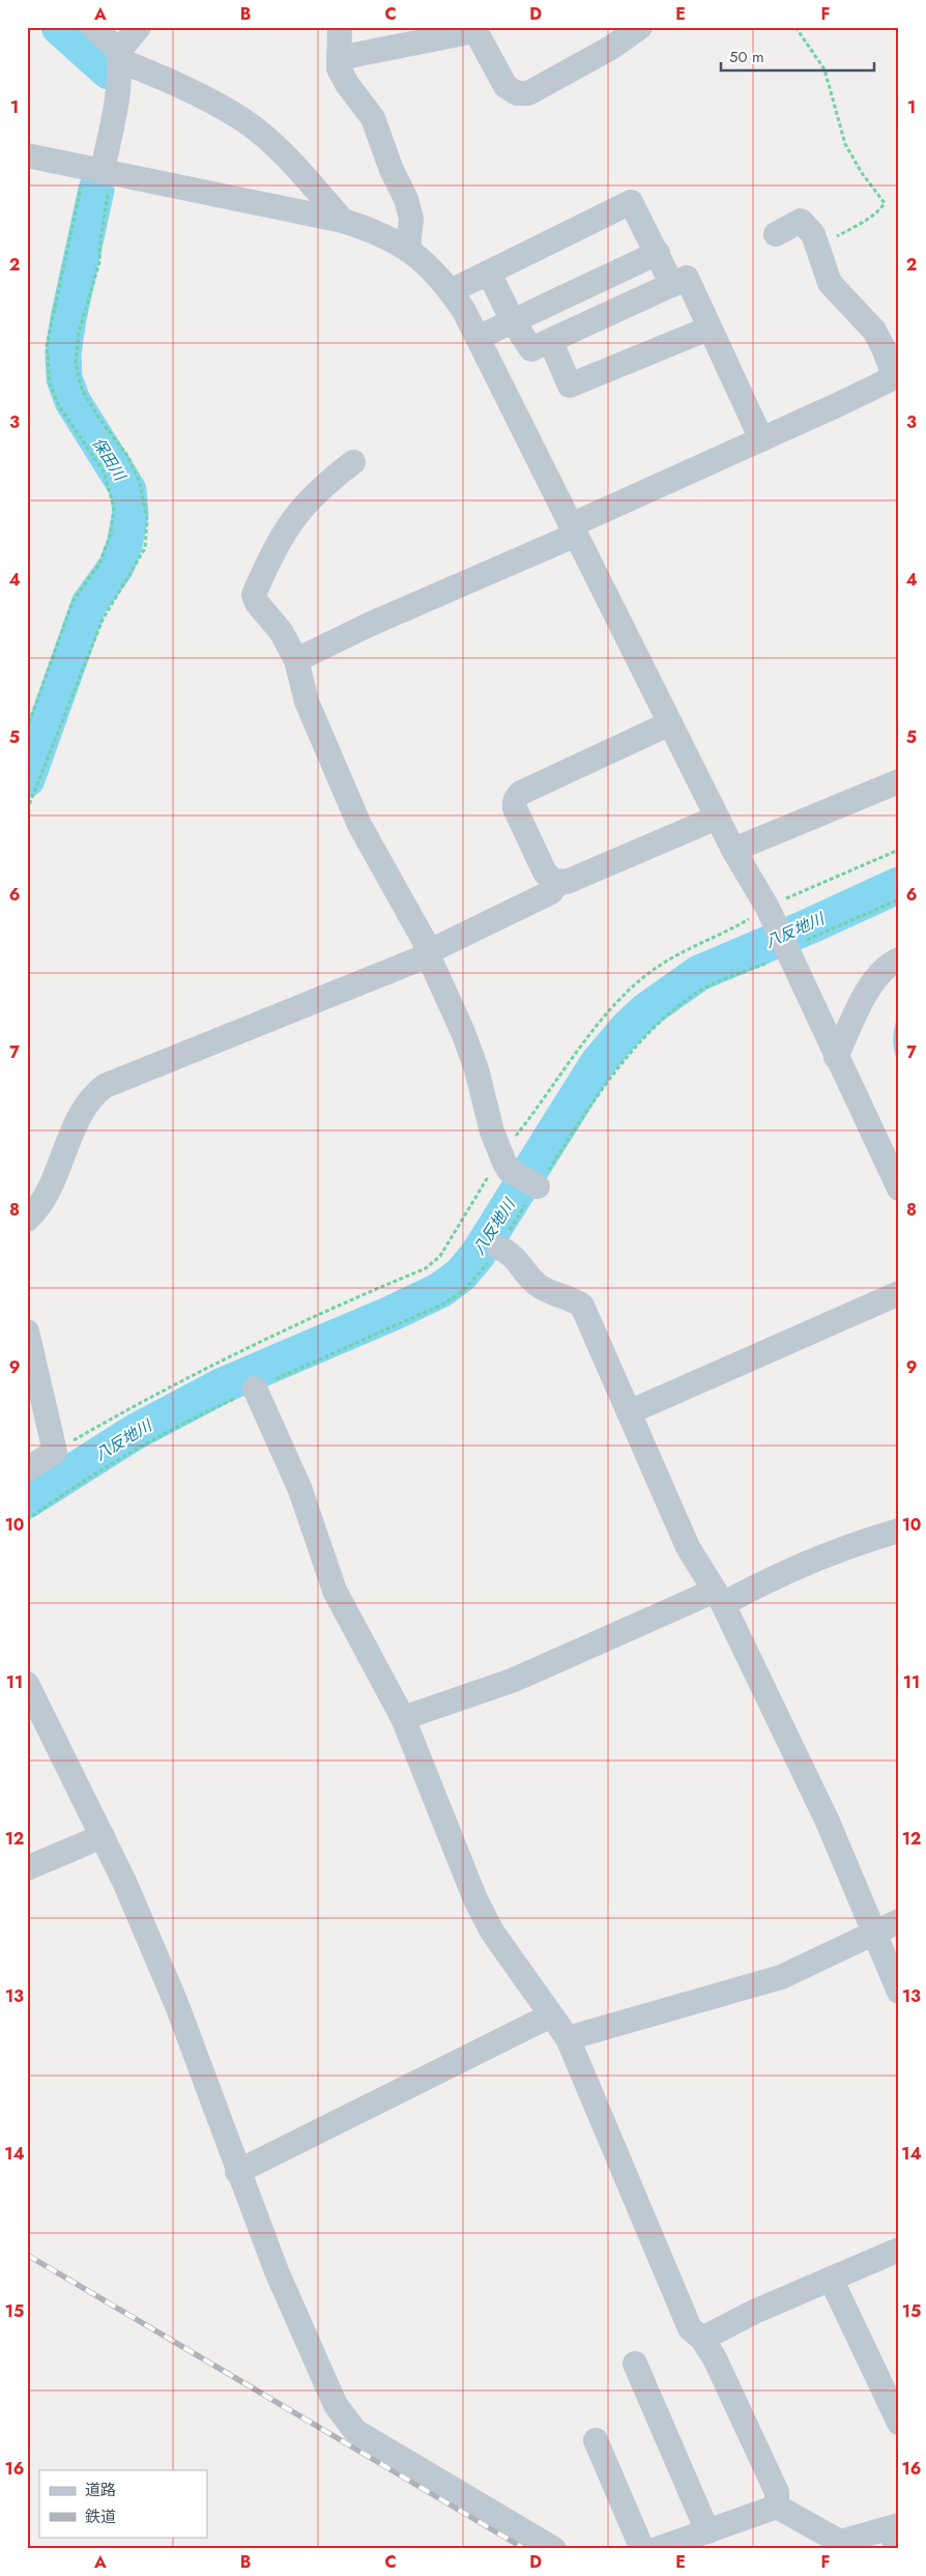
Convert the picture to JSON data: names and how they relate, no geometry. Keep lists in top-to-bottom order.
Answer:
{
  "water": ["保田川", "八反地川"],
  "legend": ["道路", "鉄道"],
  "scale_bar": "50 m",
  "grid": {
    "columns": [
      "A",
      "B",
      "C",
      "D",
      "E",
      "F"
    ],
    "rows": [
      "1",
      "2",
      "3",
      "4",
      "5",
      "6",
      "7",
      "8",
      "9",
      "10",
      "11",
      "12",
      "13",
      "14",
      "15",
      "16"
    ]
  }
}
